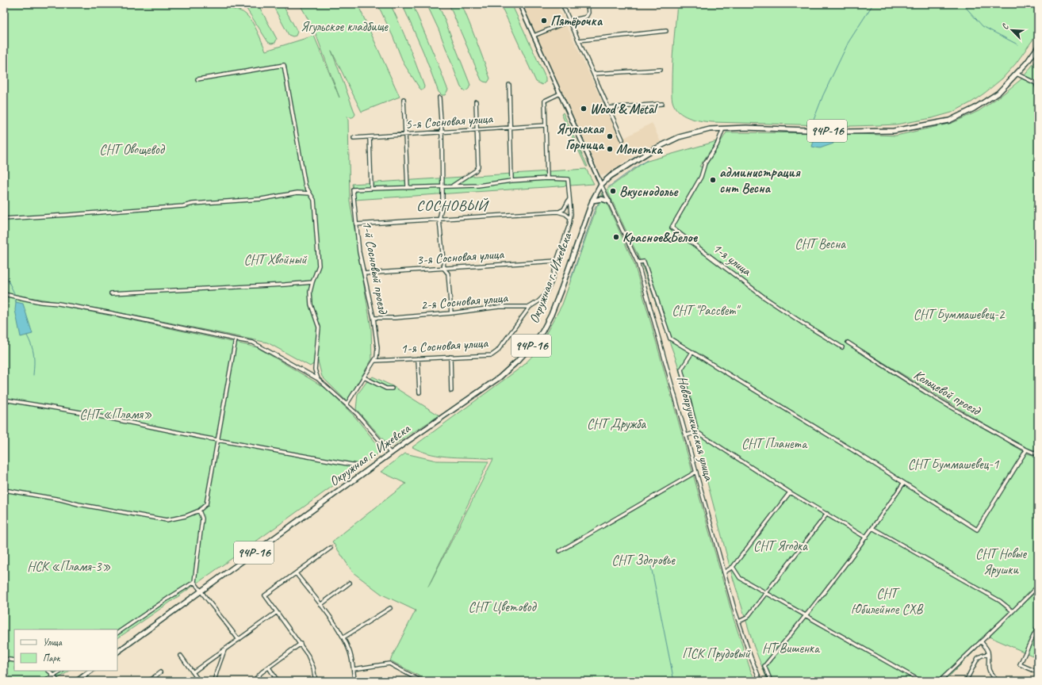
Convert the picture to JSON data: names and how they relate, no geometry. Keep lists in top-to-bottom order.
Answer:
{
  "streets": {
    "main road": ["94Р-16", "Окружная г. Ижевска"],
    "street": [
      "5-я Сосновая улица",
      "3-я Сосновая улица",
      "1-я улица",
      "1-й Сосновый проезд",
      "2-я Сосновая улица",
      "1-я Сосновая улица",
      "Кольцевой проезд",
      "Новоярушкинская улица"
    ]
  },
  "crossings": [
    ["3-я Сосновая улица", "1-й Сосновый проезд"],
    ["1-я улица", "Окружная г. Ижевска"],
    ["1-й Сосновый проезд", "2-я Сосновая улица"],
    ["1-й Сосновый проезд", "1-я Сосновая улица"],
    ["Окружная г. Ижевска", "Новоярушкинская улица"],
    ["2-я Сосновая улица", "1-я Сосновая улица"]
  ],
  "districts": ["СОСНОВЫЙ"],
  "parks": [
    "Ягульское кладбище",
    "СНТ Овощевод",
    "СНТ Весна",
    "СНТ Хвойный",
    "СНТ \"Рассвет\"",
    "СНТ Буммашевец-2",
    "СНТ «Пламя»",
    "СНТ Дружба",
    "СНТ Планета",
    "СНТ Буммашевец-1",
    "СНТ Ягодка",
    "СНТ Новые Ярушки",
    "СНТ Здоровье",
    "НСК «Пламя-3»",
    "СНТ Юбилейное СХВ",
    "СНТ Цветовод",
    "НТ Вишенка",
    "ПСК Прудовый"
  ],
  "places": [
    "Пятёрочка",
    "Wood & Metal",
    "Ягульская Горница",
    "Монетка",
    "администрация снт Весна",
    "Вкуснодолье",
    "Красное&Белое"
  ],
  "legend": ["Улица", "Парк"],
  "north": "top left"
}
